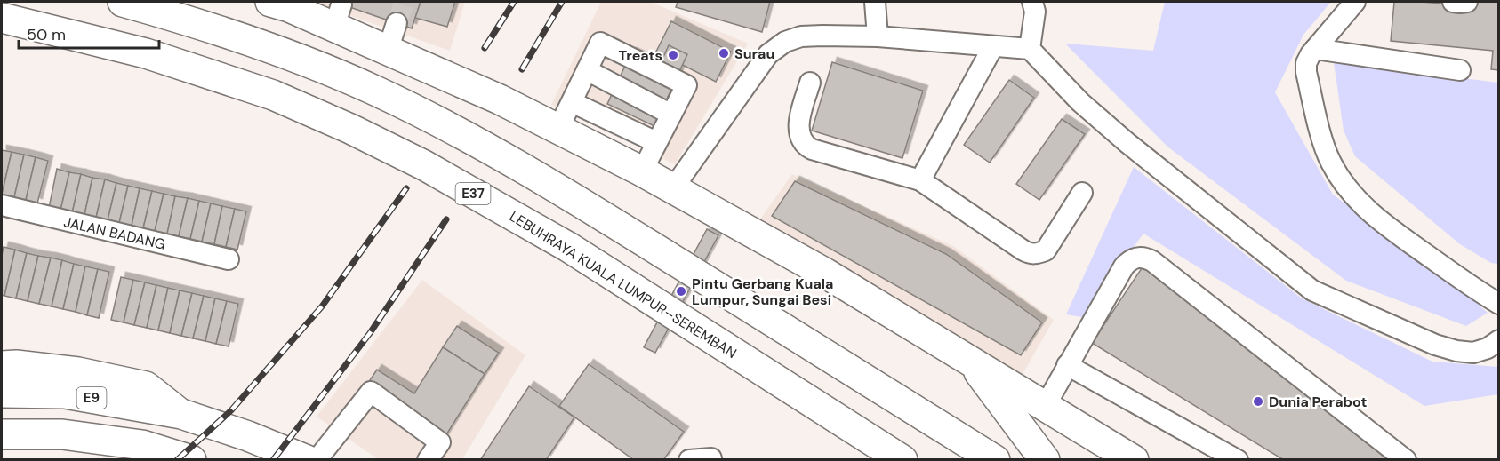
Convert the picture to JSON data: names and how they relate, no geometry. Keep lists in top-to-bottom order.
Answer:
{
  "streets": {
    "highway": ["E37", "LEBUHRAYA KUALA LUMPUR–SEREMBAN", "E9"],
    "street": ["JALAN BADANG"]
  },
  "places": [
    "Surau",
    "Treats",
    "Pintu Gerbang Kuala Lumpur, Sungai Besi",
    "Dunia Perabot"
  ],
  "scale_bar": "50 m"
}
